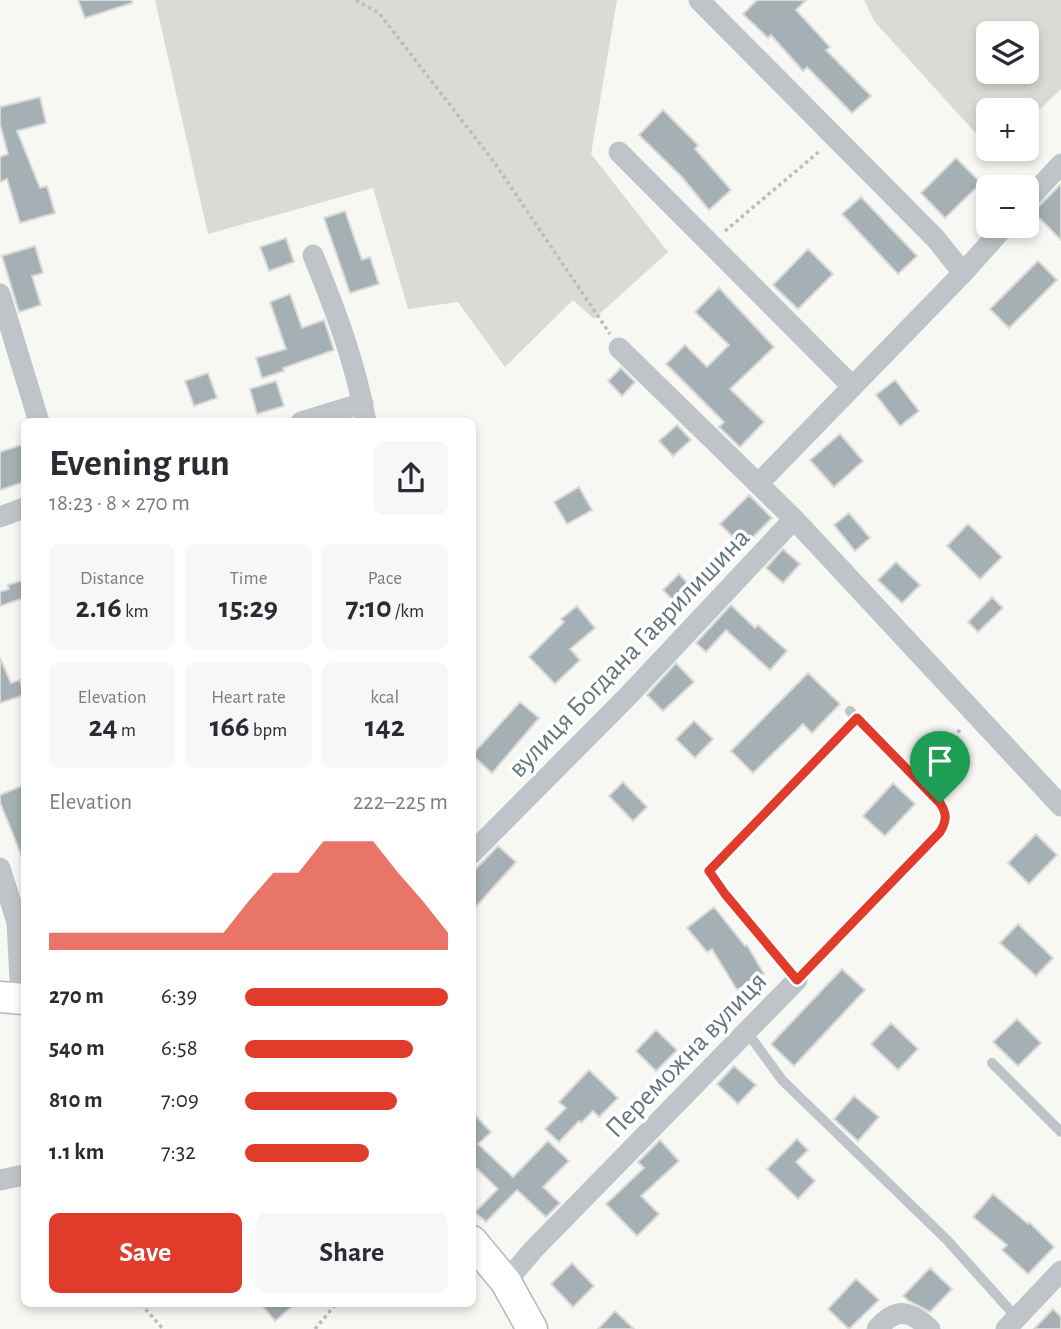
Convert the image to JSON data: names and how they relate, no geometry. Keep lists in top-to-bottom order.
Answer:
{
  "streets": {
    "street": ["вулиця Богдана Гаврилишина", "Переможна вулиця"]
  },
  "page": {
    "map_buttons": ["+", "−"],
    "heading": ["Evening run", "18:23 · 8 × 270 m"],
    "stats": [
      ["Distance", "2.16 km"],
      ["Time", "15:29"],
      ["Pace", "7:10 /km"],
      ["Elevation", "24 m"],
      ["Heart rate", "166 bpm"],
      ["kcal", "142"]
    ],
    "chart": ["Elevation", "222–225 m"],
    "list": [
      {
        "name": "270 m",
        "note": "6:39"
      },
      {
        "name": "540 m",
        "note": "6:58"
      },
      {
        "name": "810 m",
        "note": "7:09"
      },
      {
        "name": "1.1 km",
        "note": "7:32"
      }
    ],
    "buttons": ["Save", "Share"]
  }
}
